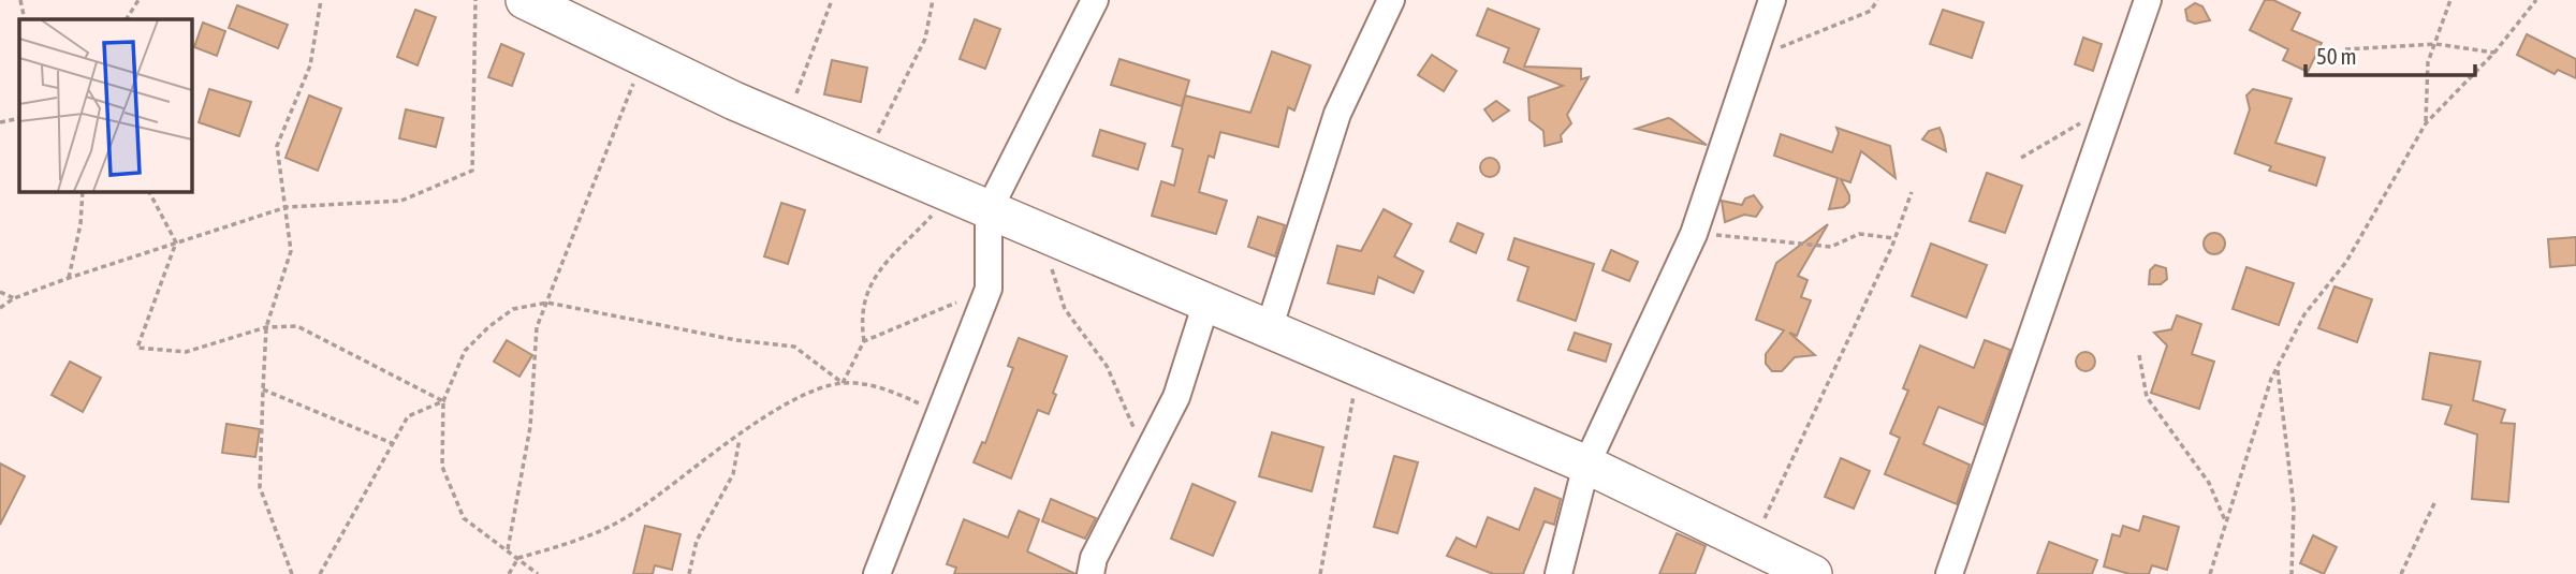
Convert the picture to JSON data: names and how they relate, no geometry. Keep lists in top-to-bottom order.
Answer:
{
  "scale_bar": "50 m"
}
